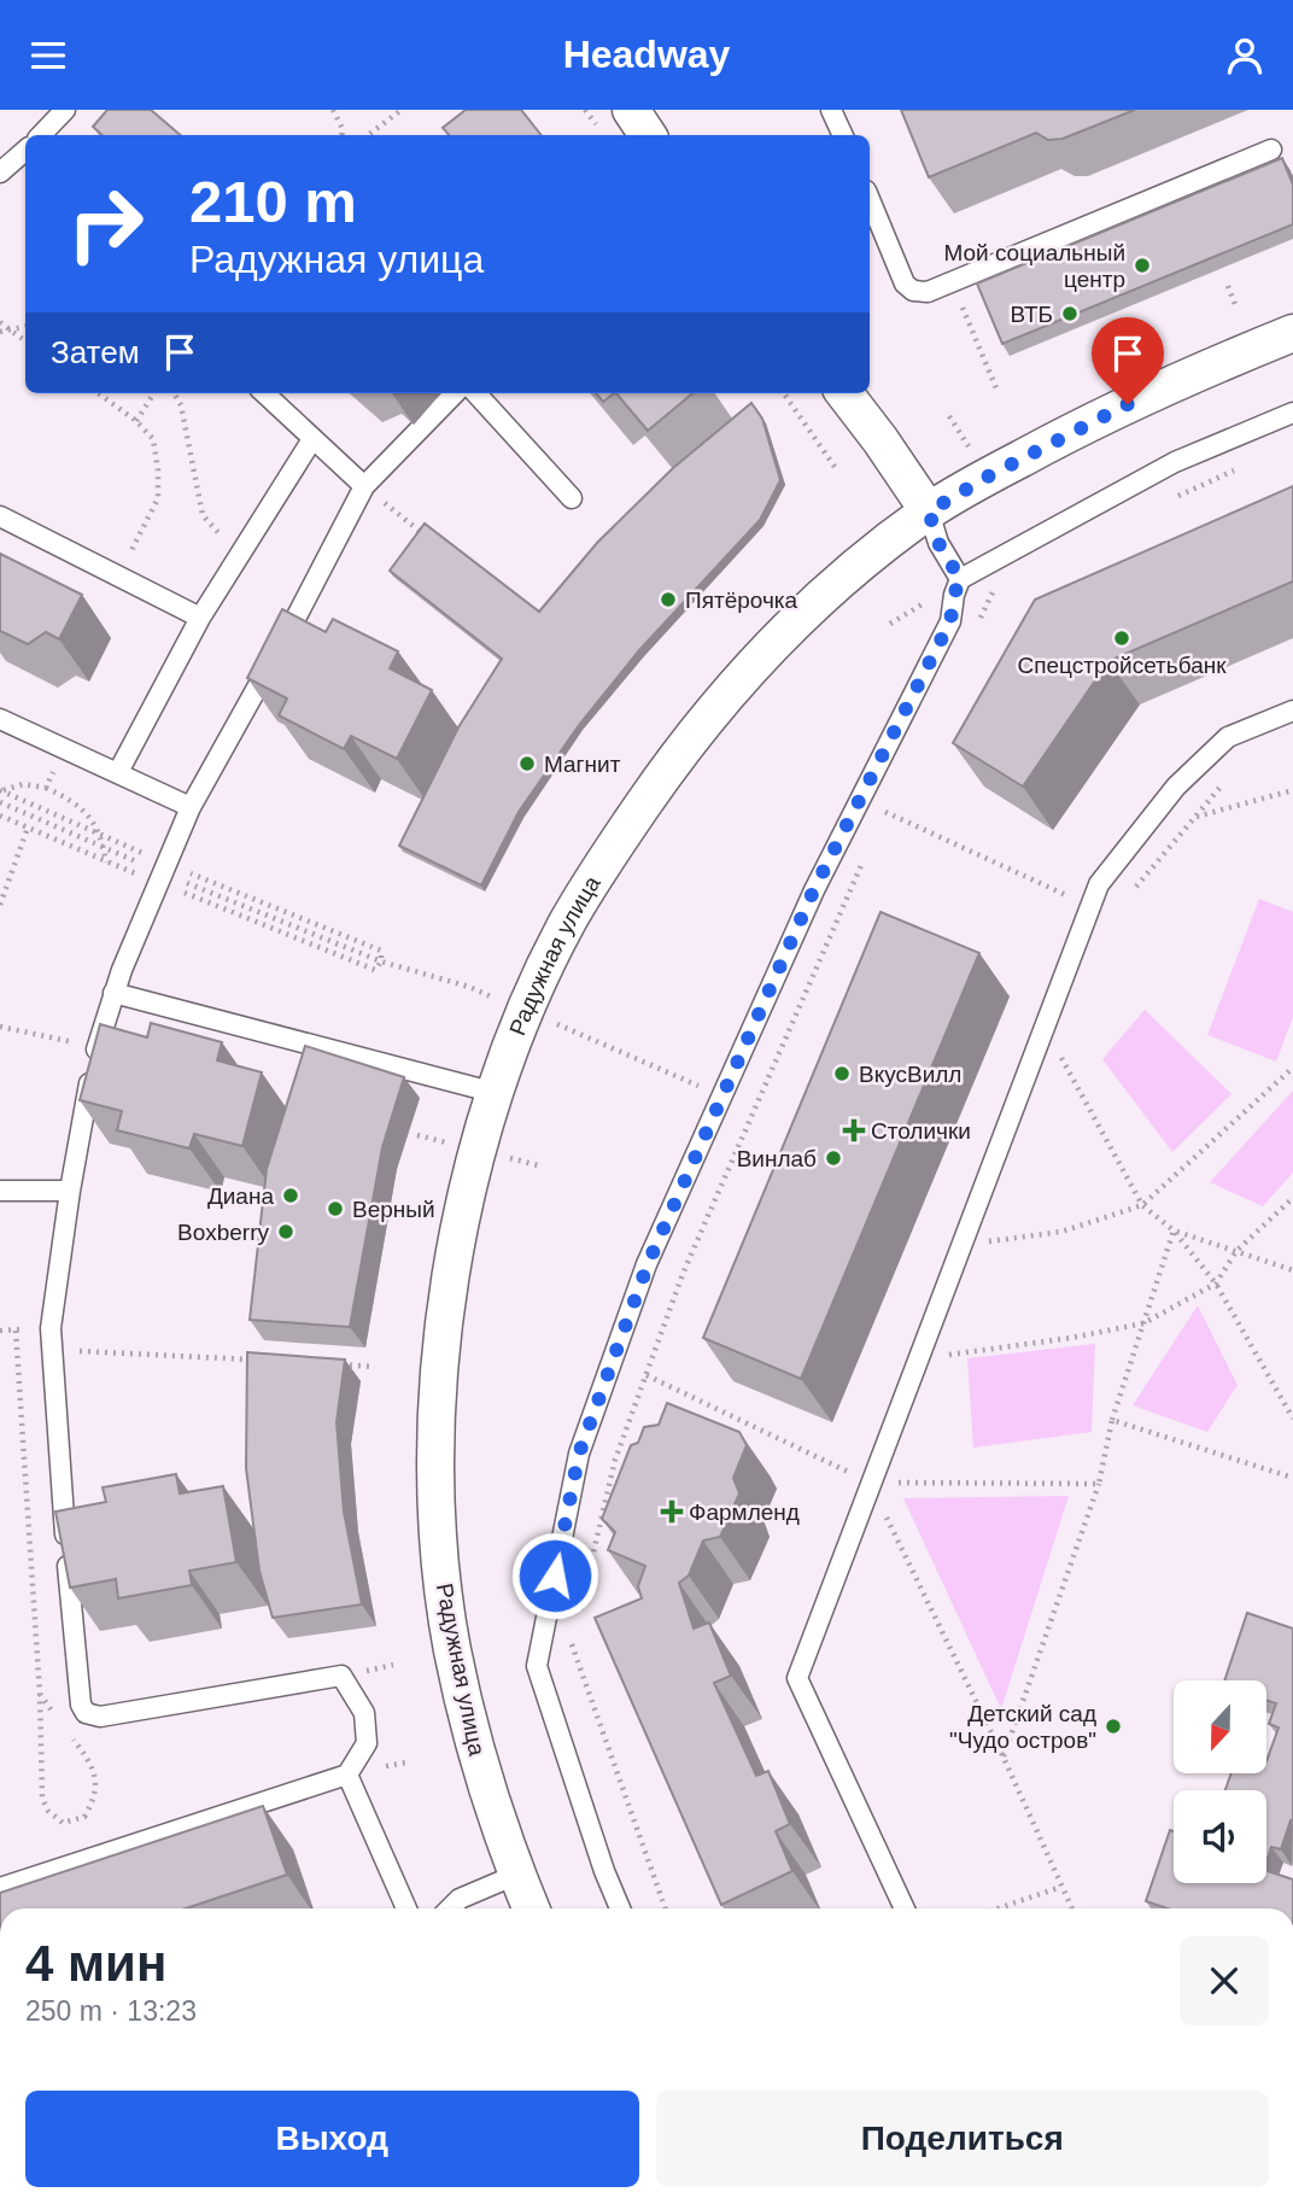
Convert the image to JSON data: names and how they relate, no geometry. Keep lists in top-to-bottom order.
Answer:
{
  "streets": {
    "street": ["Радужная улица"]
  },
  "places": {
    "other": [
      "Мой социальный центр",
      "ВТБ",
      "Пятёрочка",
      "Спецстройсетьбанк",
      "Магнит",
      "ВкусВилл",
      "Винлаб",
      "Диана",
      "Верный",
      "Boxberry",
      "Детский сад \"Чудо остров\""
    ],
    "health": ["Столички", "Фармленд"]
  },
  "north": "bottom",
  "page": {
    "header": "Headway",
    "turn": ["210 m", "Радужная улица"],
    "then": "Затем",
    "heading": ["4 мин", "250 m · 13:23"],
    "buttons": ["Выход", "Поделиться"]
  }
}
